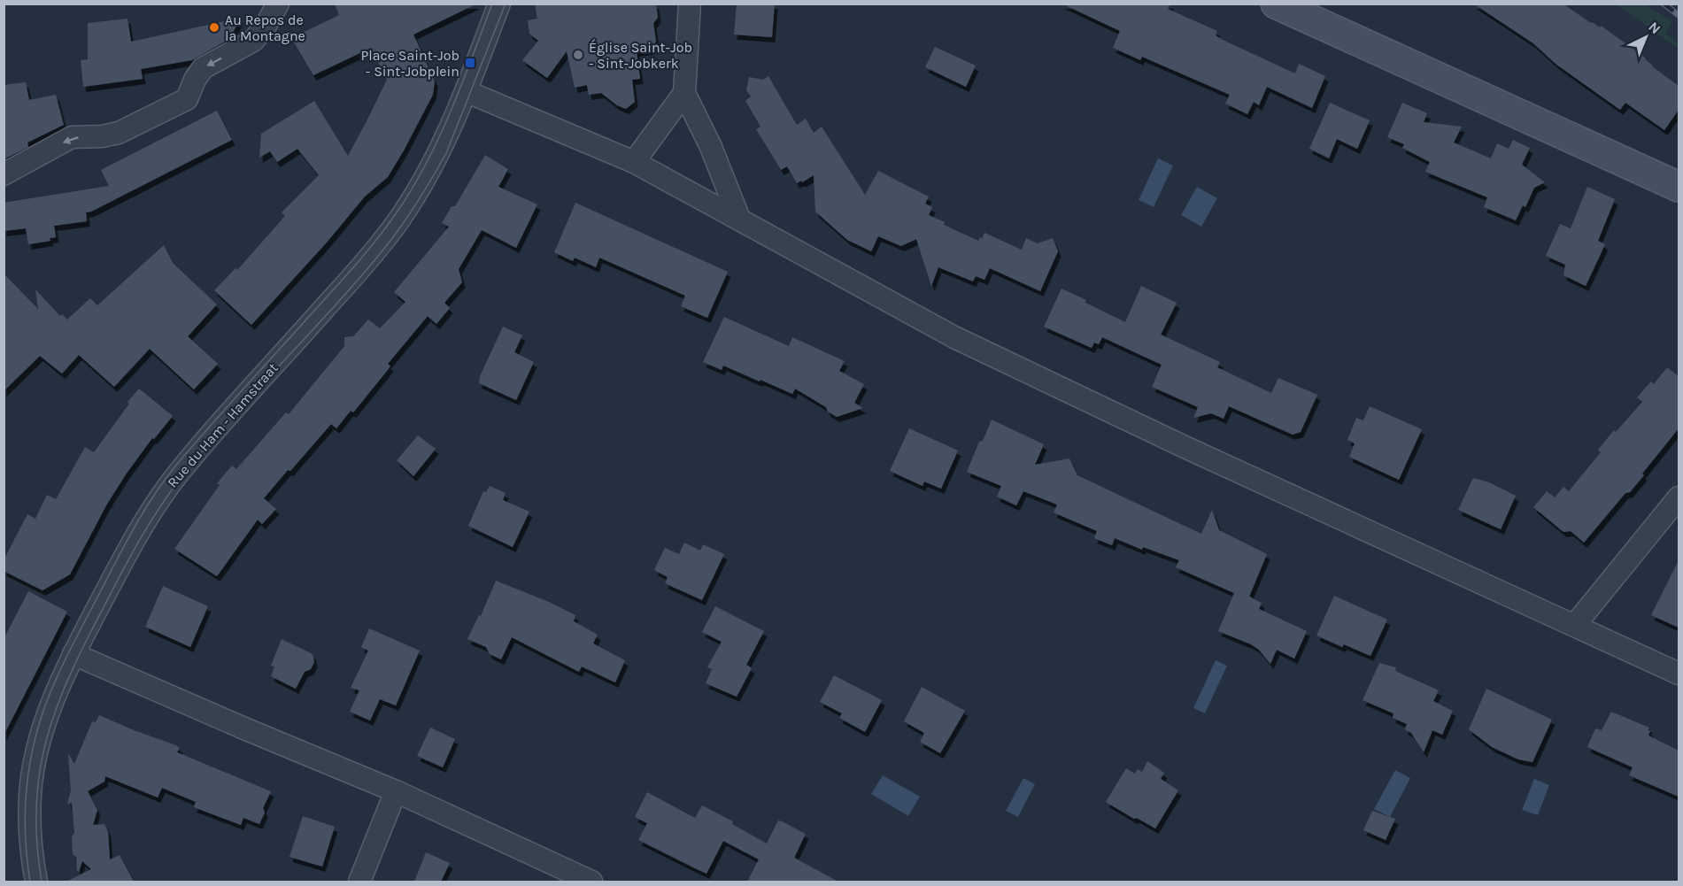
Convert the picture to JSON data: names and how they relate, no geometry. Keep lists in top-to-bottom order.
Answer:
{
  "streets": {
    "street": ["Rue du Ham - Hamstraat"]
  },
  "places": {
    "other": ["Au Repos de la Montagne", "Église Saint-Job - Sint-Jobkerk"],
    "transit": ["Place Saint-Job - Sint-Jobplein"]
  },
  "north": "top right"
}
